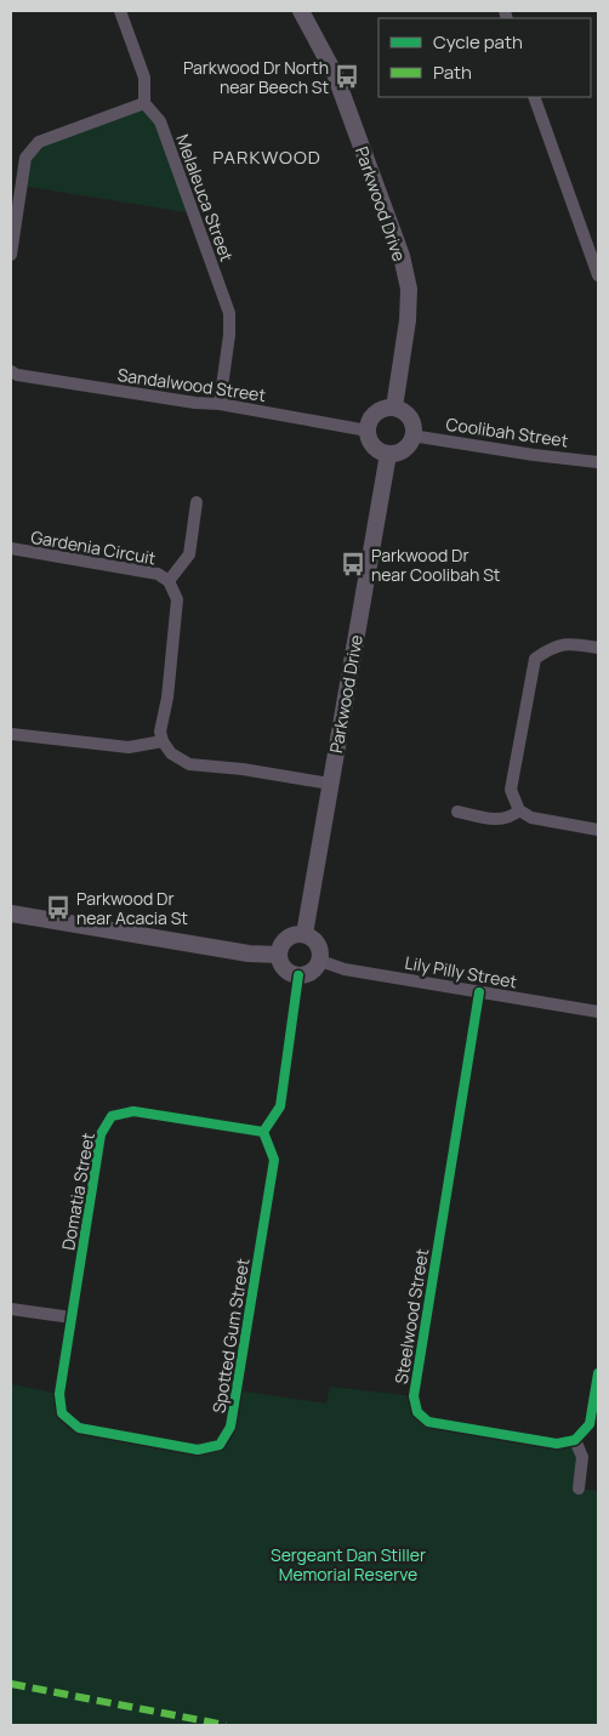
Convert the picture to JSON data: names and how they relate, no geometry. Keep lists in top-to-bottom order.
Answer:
{
  "streets": {
    "street": [
      "Melaleuca Street",
      "Parkwood Drive",
      "Sandalwood Street",
      "Coolibah Street",
      "Gardenia Circuit",
      "Lily Pilly Street",
      "Domatia Street",
      "Steelwood Street",
      "Spotted Gum Street"
    ]
  },
  "crossings": [
    ["Melaleuca Street", "Sandalwood Street"],
    ["Parkwood Drive", "Sandalwood Street"],
    ["Parkwood Drive", "Coolibah Street"],
    ["Parkwood Drive", "Lily Pilly Street"],
    ["Sandalwood Street", "Coolibah Street"],
    ["Lily Pilly Street", "Steelwood Street"],
    ["Domatia Street", "Spotted Gum Street"]
  ],
  "districts": ["PARKWOOD"],
  "parks": ["Sergeant Dan Stiller Memorial Reserve"],
  "places": {
    "bus stop": ["Parkwood Dr North near Beech St", "Parkwood Dr near Coolibah St", "Parkwood Dr near Acacia St"]
  },
  "legend": ["Cycle path", "Path"]
}
